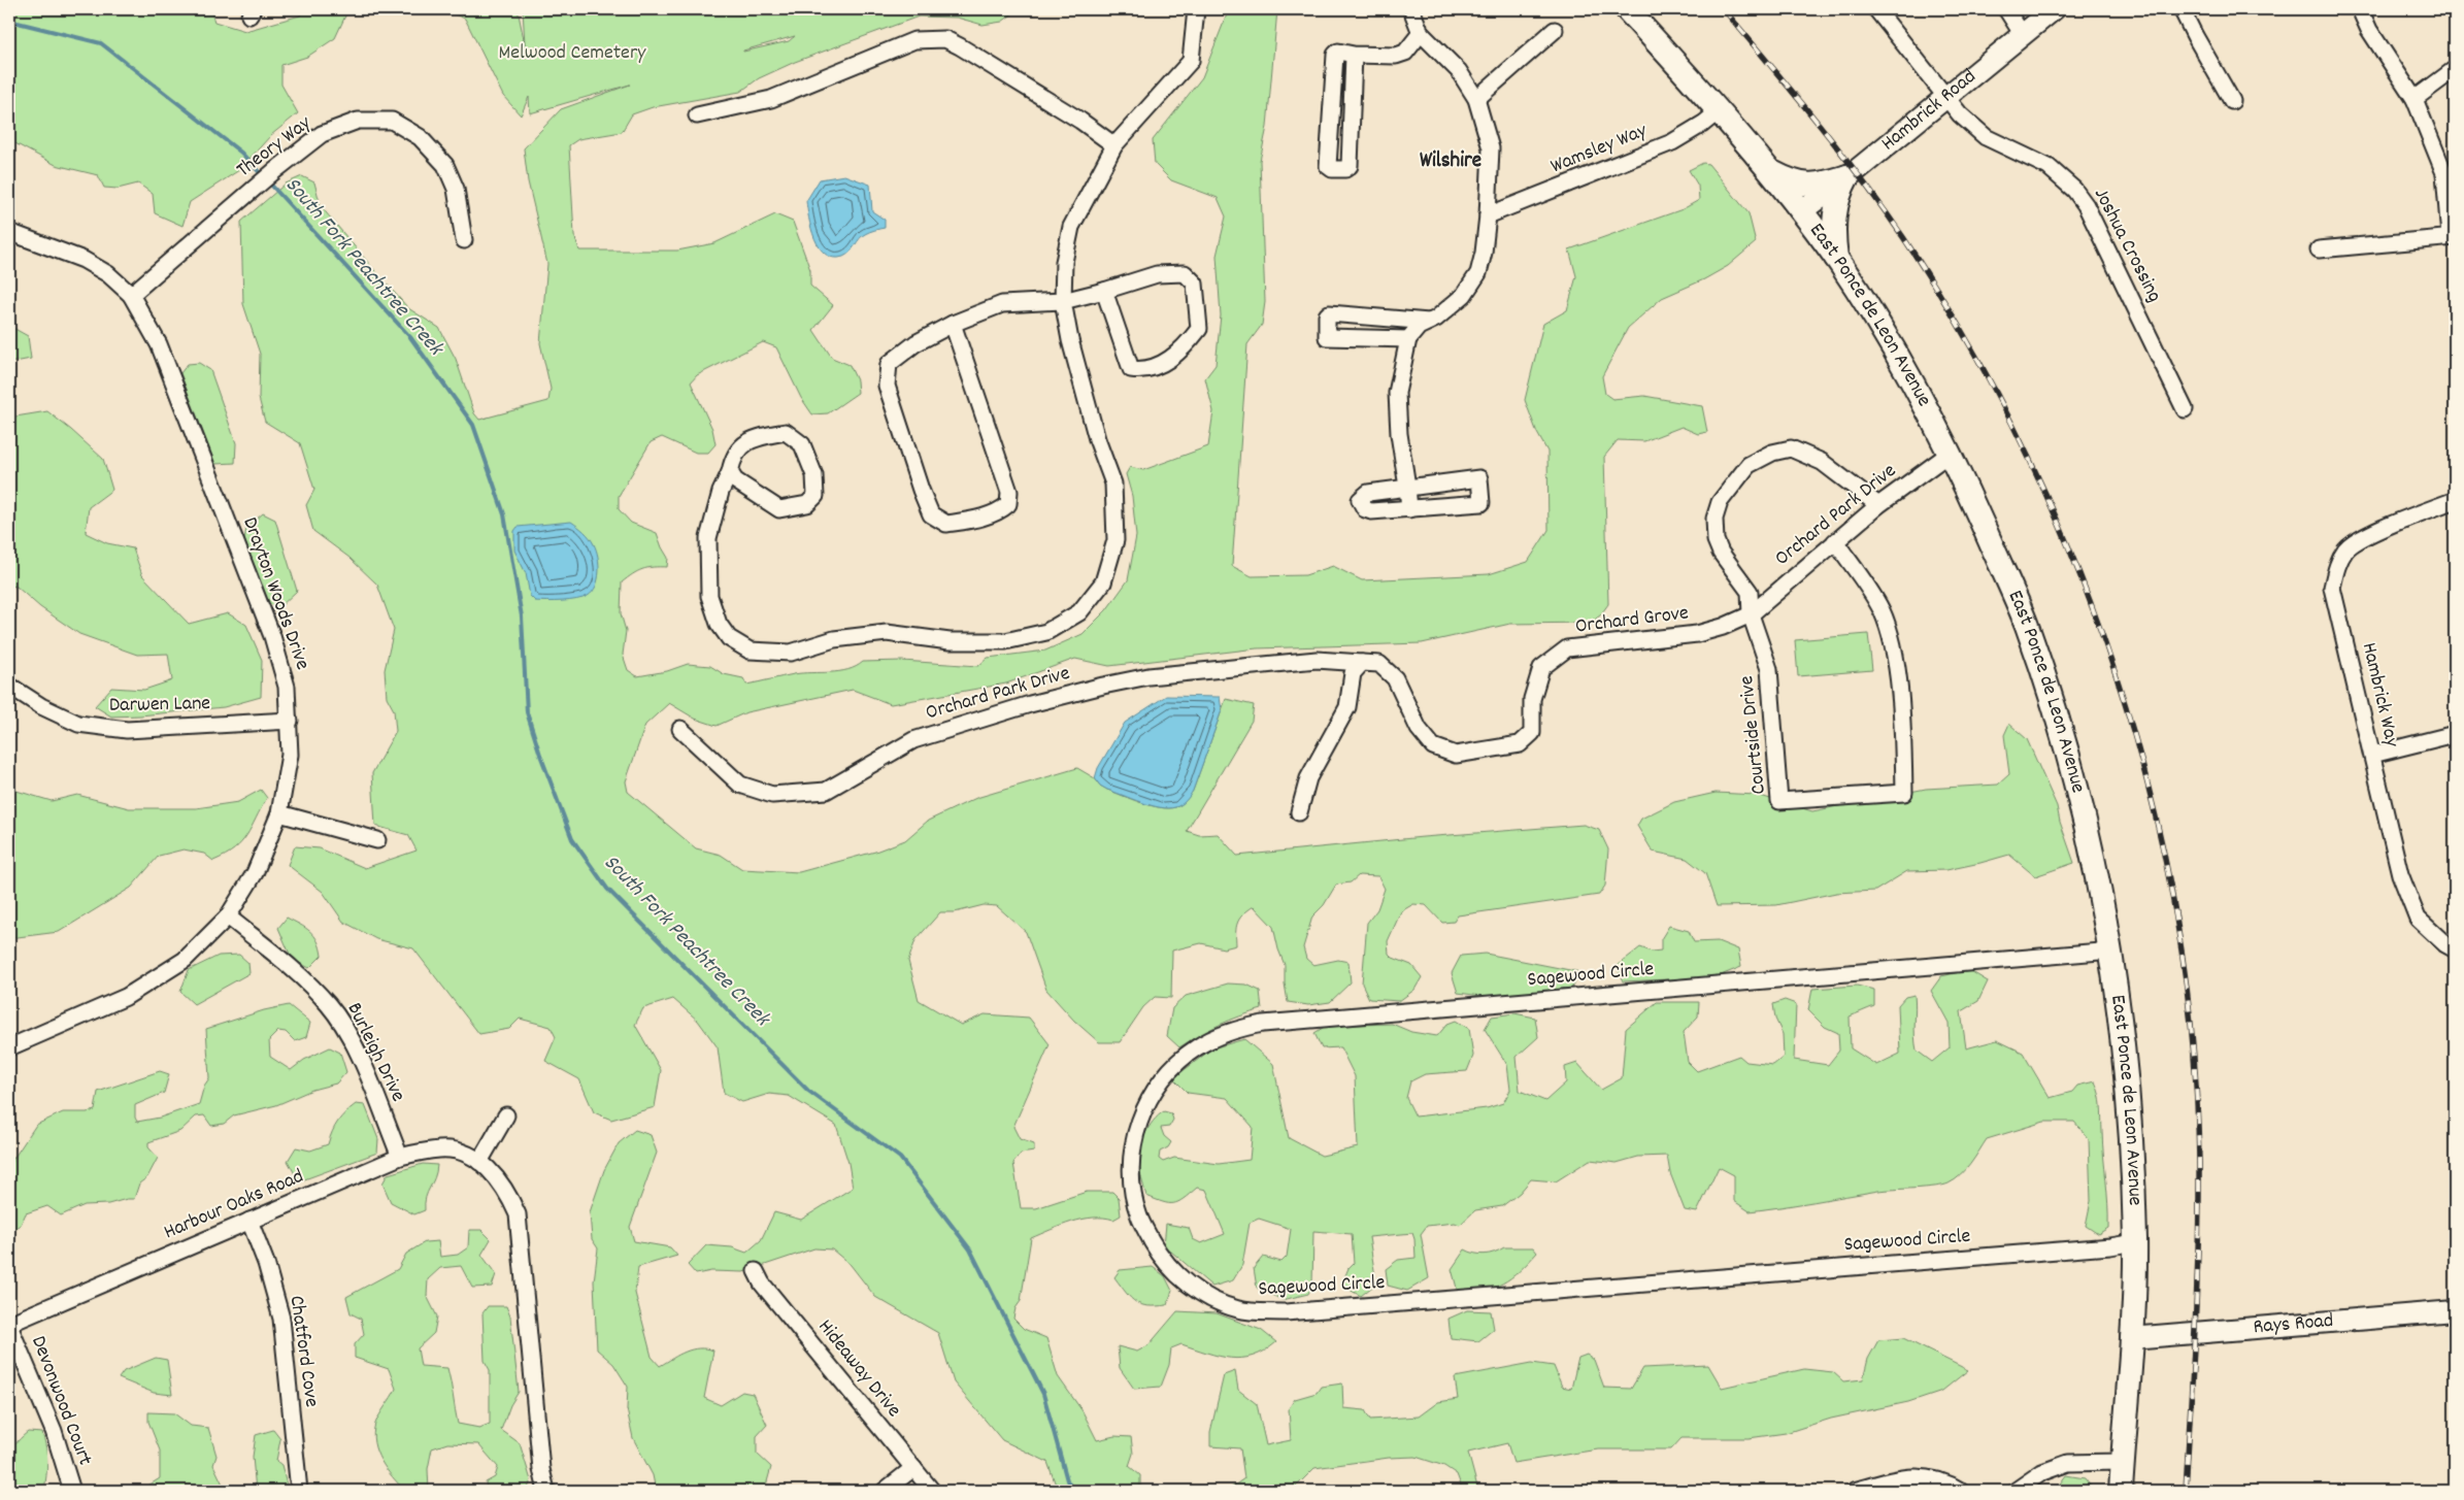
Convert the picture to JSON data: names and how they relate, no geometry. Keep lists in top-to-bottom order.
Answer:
{
  "streets": {
    "main road": ["East Ponce de Leon Avenue"],
    "street": [
      "Hambrick Road",
      "Theory Way",
      "Wamsley Way",
      "Joshua Crossing",
      "Orchard Park Drive",
      "Drayton Woods Drive",
      "Orchard Grove",
      "Hambrick Way",
      "Darwen Lane",
      "Courtside Drive",
      "Sagewood Circle",
      "Burleigh Drive",
      "Harbour Oaks Road",
      "Rays Road",
      "Chatford Cove",
      "Hideaway Drive",
      "Devonwood Court"
    ]
  },
  "crossings": [
    ["Hambrick Road", "Joshua Crossing"],
    ["Hambrick Road", "East Ponce de Leon Avenue"],
    ["Theory Way", "Drayton Woods Drive"],
    ["Wamsley Way", "East Ponce de Leon Avenue"],
    ["East Ponce de Leon Avenue", "Orchard Park Drive"],
    ["East Ponce de Leon Avenue", "Sagewood Circle"],
    ["East Ponce de Leon Avenue", "Rays Road"],
    ["Orchard Park Drive", "Orchard Grove"],
    ["Orchard Park Drive", "Courtside Drive"],
    ["Drayton Woods Drive", "Darwen Lane"],
    ["Drayton Woods Drive", "Burleigh Drive"],
    ["Orchard Grove", "Courtside Drive"],
    ["Burleigh Drive", "Harbour Oaks Road"],
    ["Harbour Oaks Road", "Chatford Cove"],
    ["Harbour Oaks Road", "Devonwood Court"]
  ],
  "districts": ["Wilshire"],
  "water": ["South Fork Peachtree Creek"],
  "parks": ["Melwood Cemetery"]
}
